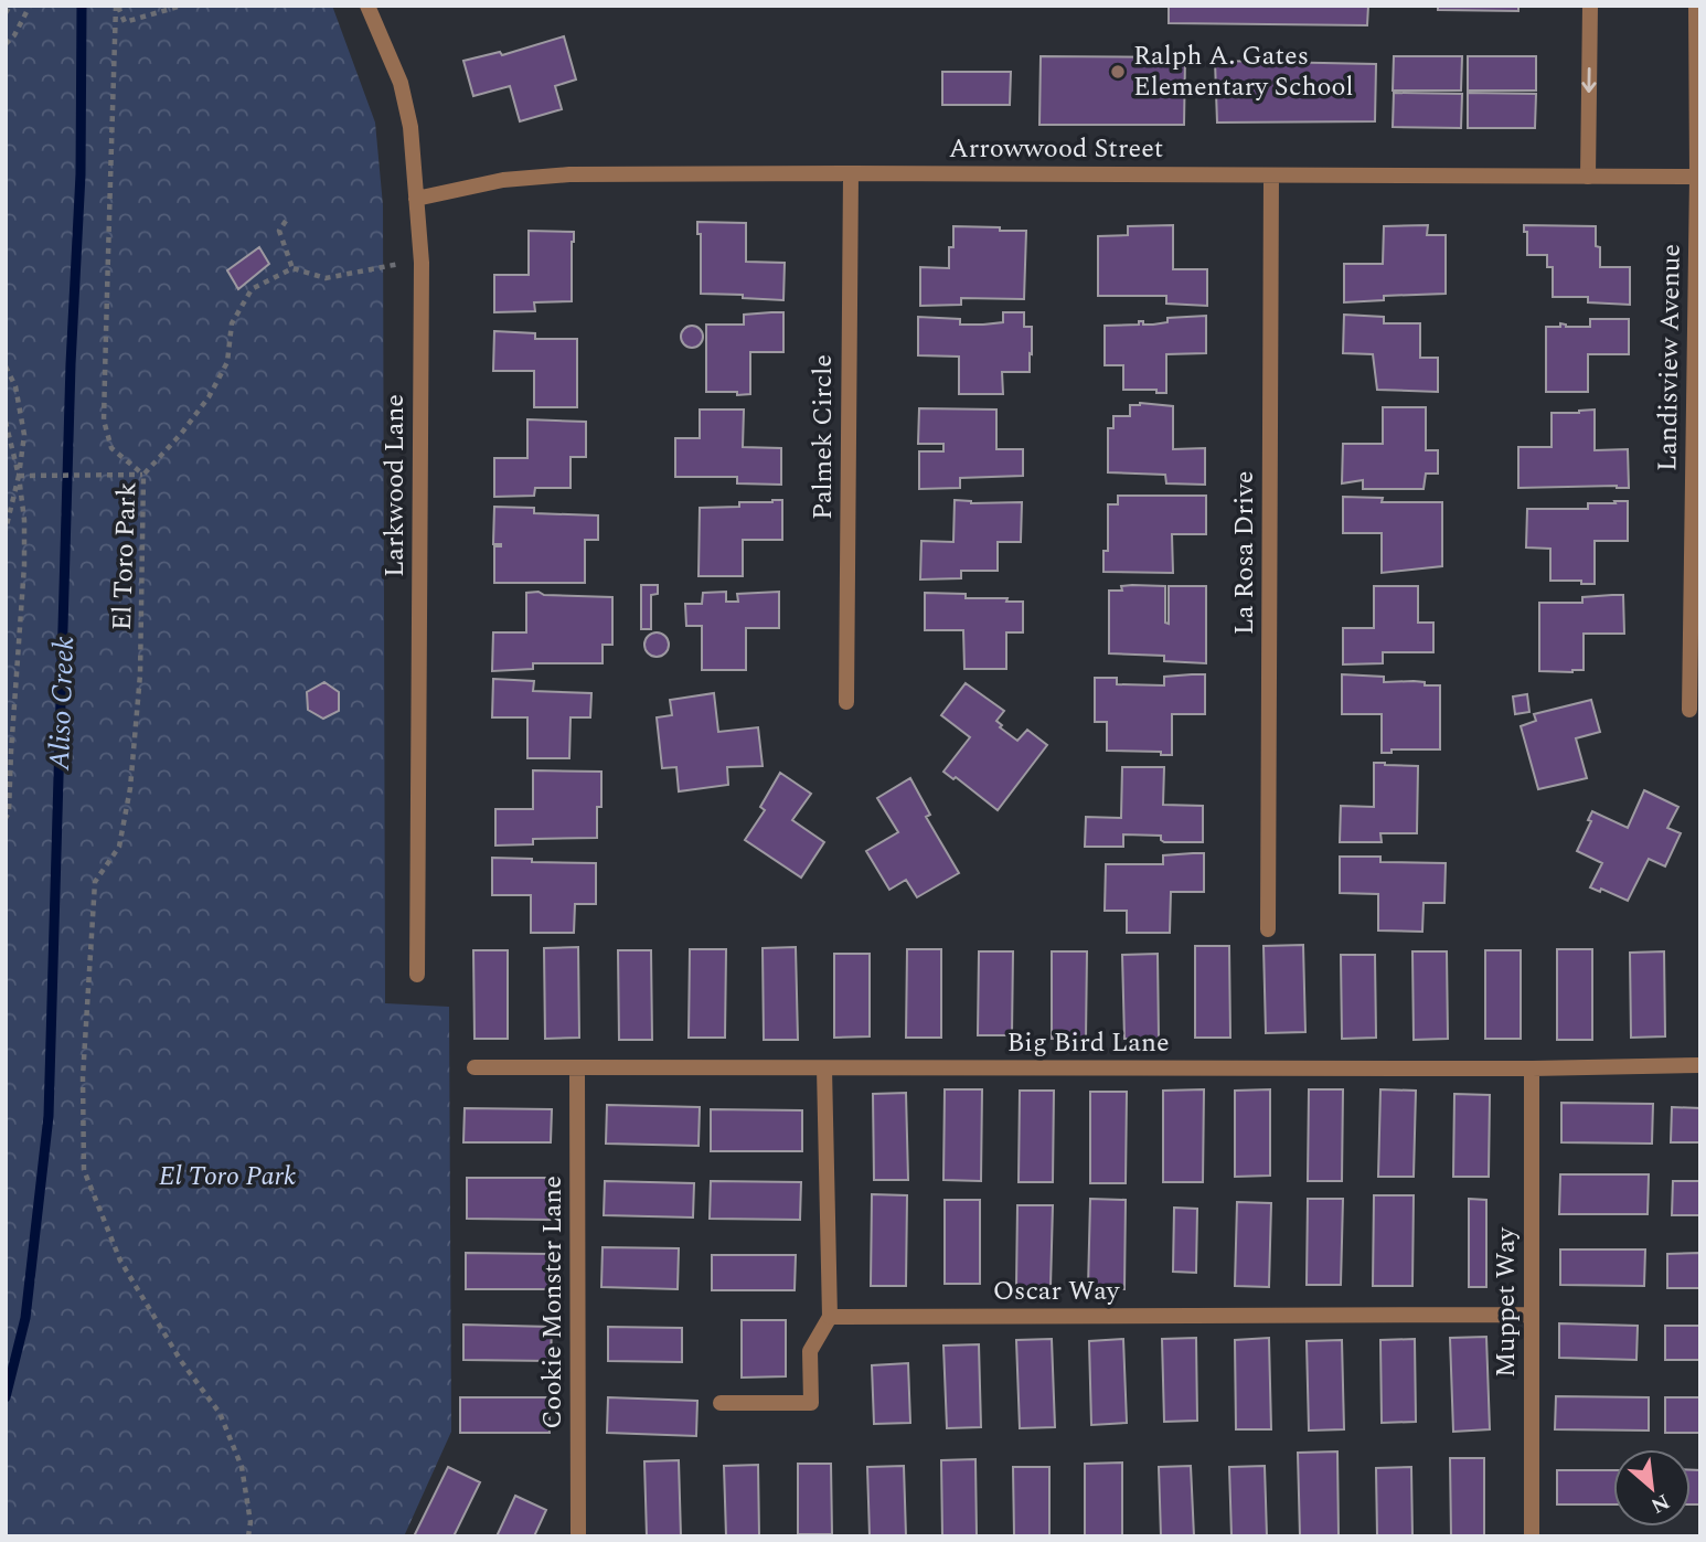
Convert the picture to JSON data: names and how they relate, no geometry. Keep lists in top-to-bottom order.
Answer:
{
  "streets": {
    "street": [
      "Arrowwood Street",
      "Landisview Avenue",
      "Palmek Circle",
      "Larkwood Lane",
      "La Rosa Drive",
      "Big Bird Lane",
      "Oscar Way",
      "Cookie Monster Lane",
      "Muppet Way"
    ],
    "path": ["El Toro Park"]
  },
  "crossings": [
    ["Arrowwood Street", "Landisview Avenue"],
    ["Arrowwood Street", "Palmek Circle"],
    ["Arrowwood Street", "Larkwood Lane"],
    ["Arrowwood Street", "La Rosa Drive"],
    ["Big Bird Lane", "Cookie Monster Lane"],
    ["Big Bird Lane", "Muppet Way"],
    ["Oscar Way", "Muppet Way"]
  ],
  "water": ["Aliso Creek"],
  "parks": ["El Toro Park"],
  "places": ["Ralph A. Gates Elementary School"],
  "north": "bottom right"
}
